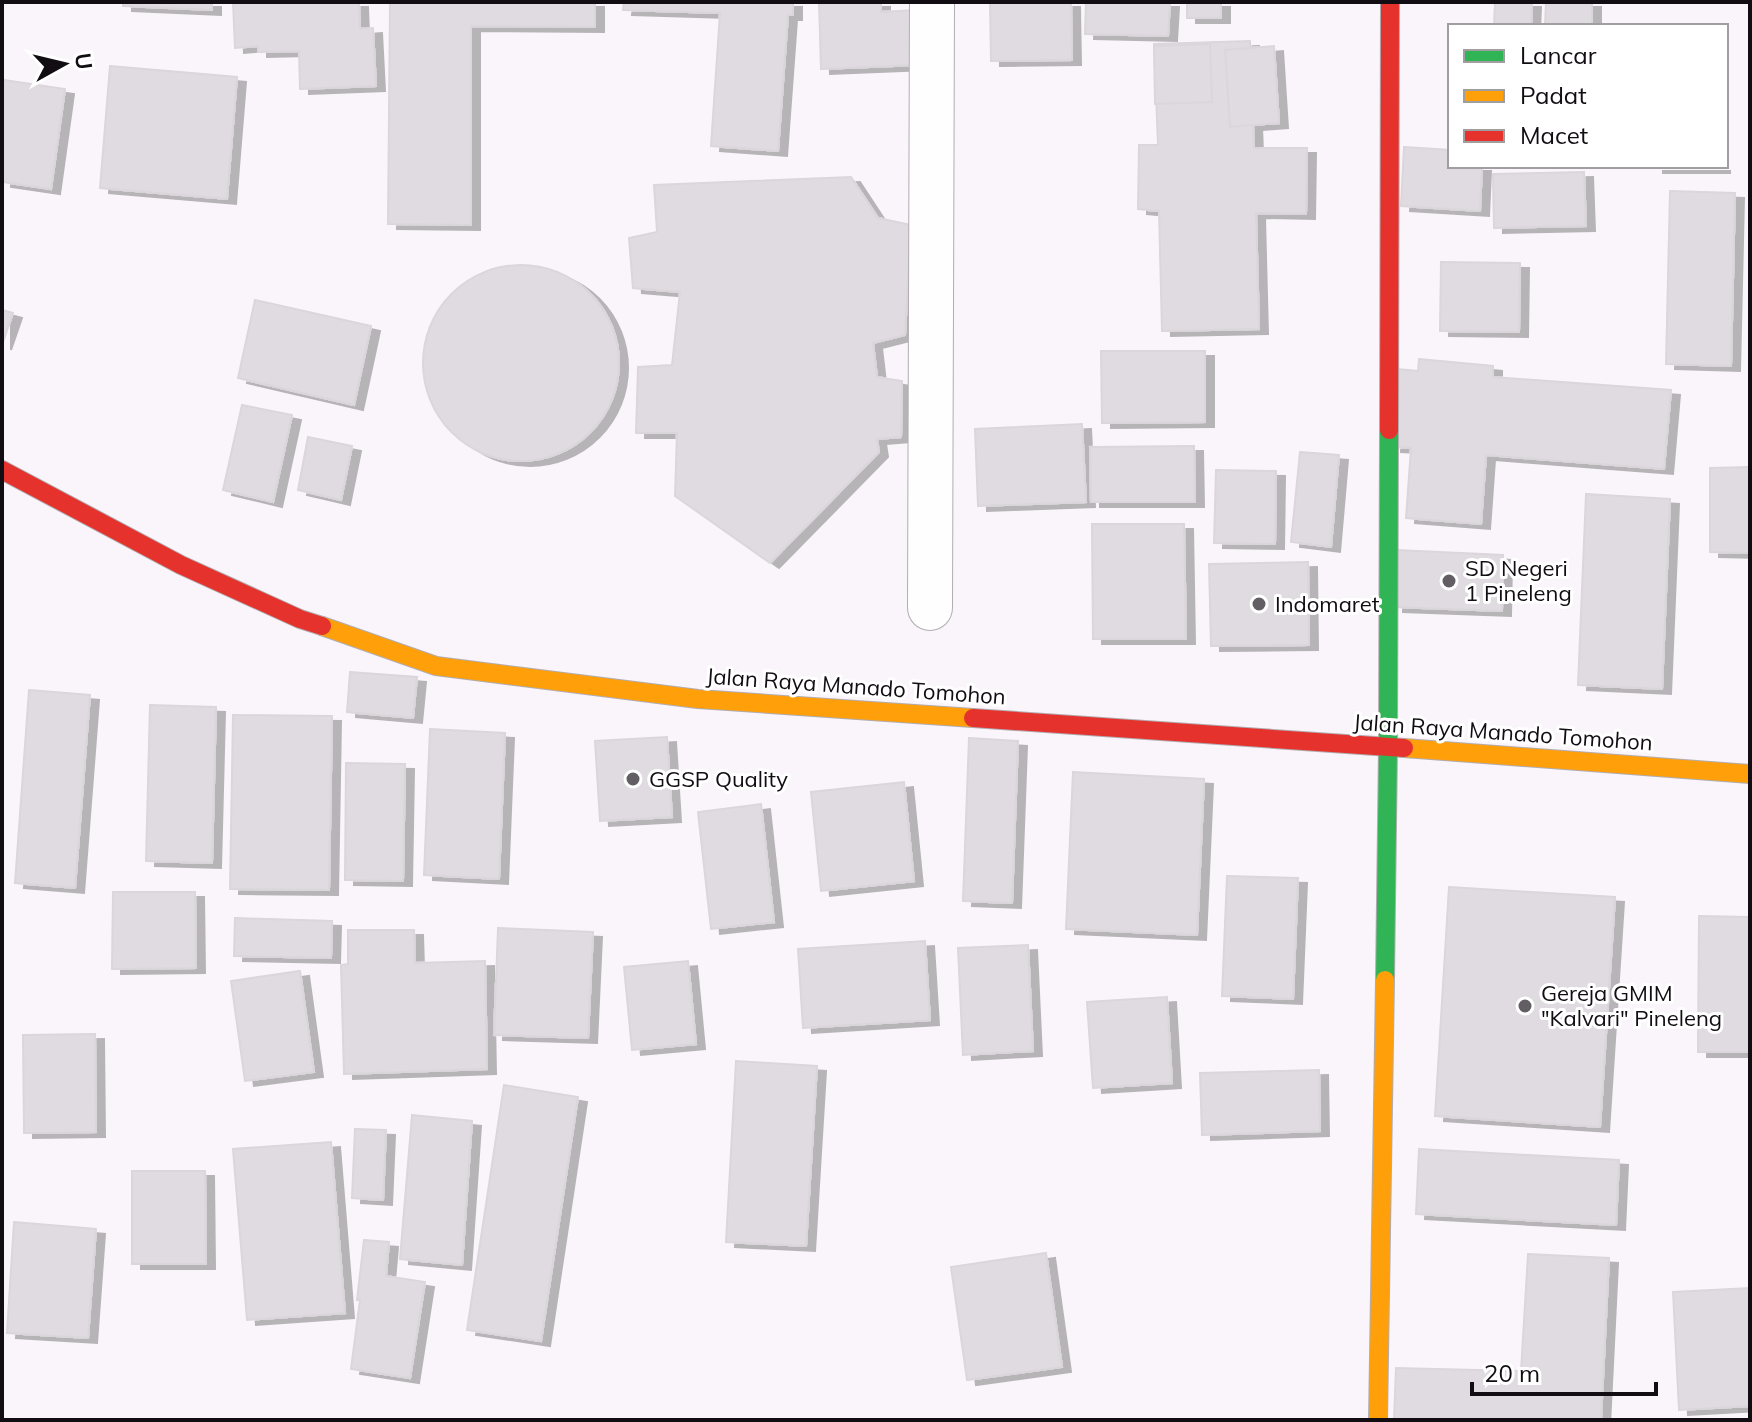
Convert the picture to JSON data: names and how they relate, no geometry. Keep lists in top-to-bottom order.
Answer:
{
  "streets": {
    "main road": ["Jalan Raya Manado Tomohon"]
  },
  "places": [
    "SD Negeri 1 Pineleng",
    "Indomaret",
    "GGSP Quality",
    "Gereja GMIM \"Kalvari\" Pineleng"
  ],
  "legend": ["Lancar", "Padat", "Macet"],
  "scale_bar": "20 m",
  "north": "right"
}
